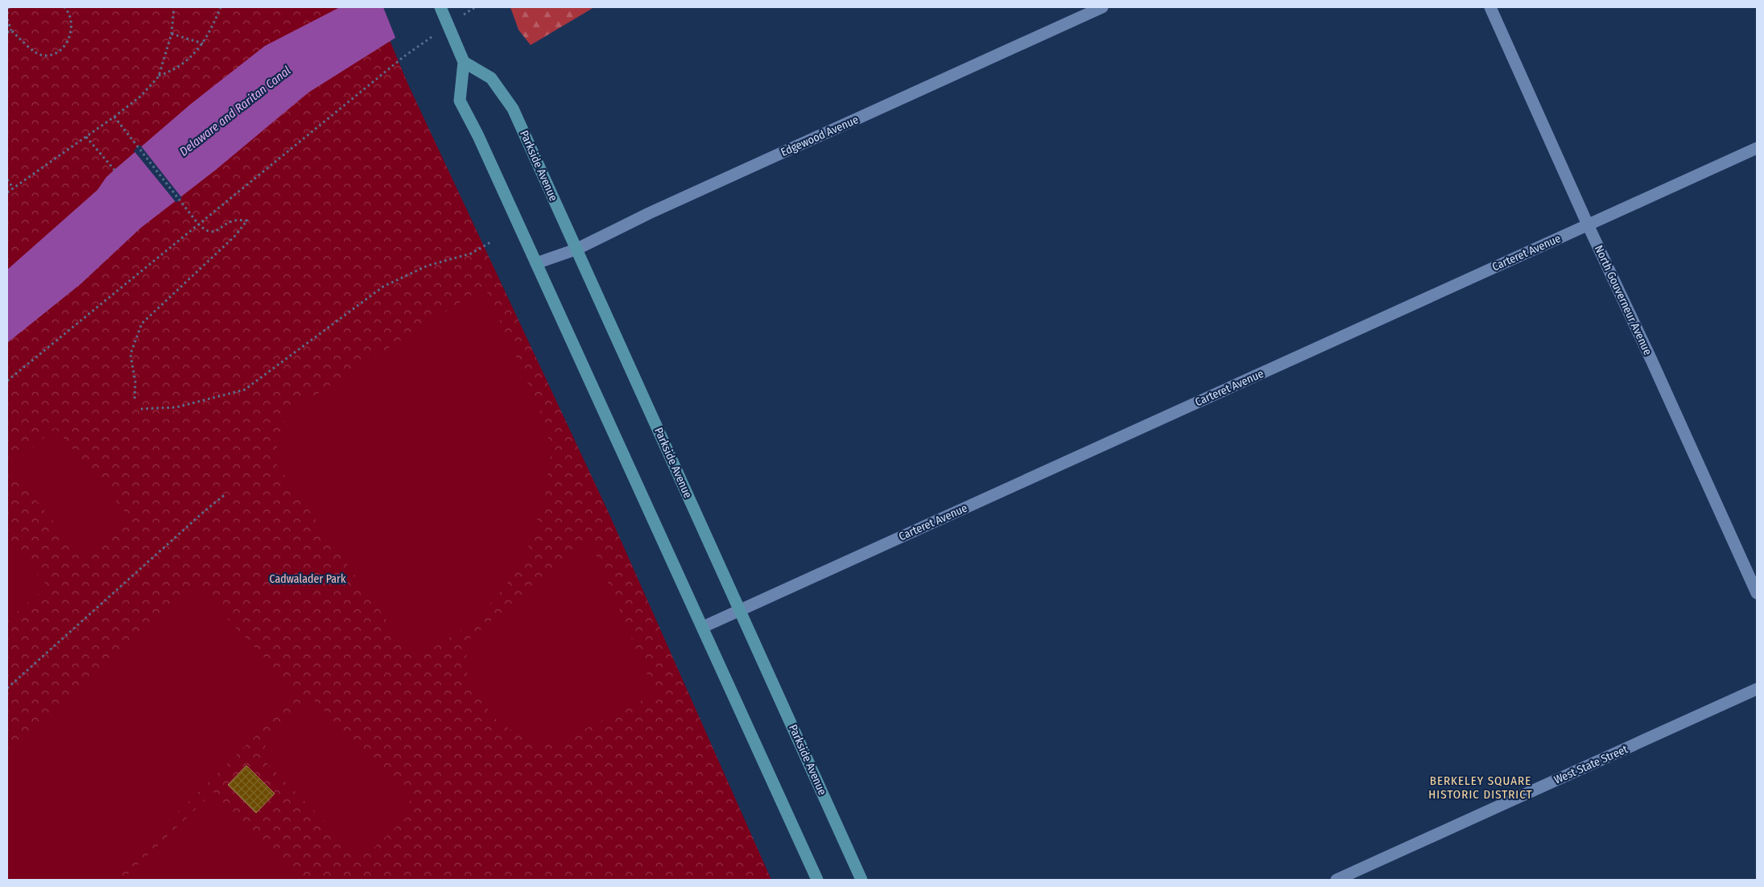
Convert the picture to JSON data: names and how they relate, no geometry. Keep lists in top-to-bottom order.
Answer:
{
  "streets": {
    "main road": ["Parkside Avenue"],
    "street": [
      "Edgewood Avenue",
      "Carteret Avenue",
      "North Gouverneur Avenue",
      "West State Street"
    ]
  },
  "crossings": [
    ["Edgewood Avenue", "Parkside Avenue"],
    ["Parkside Avenue", "Carteret Avenue"],
    ["Carteret Avenue", "North Gouverneur Avenue"]
  ],
  "districts": ["BERKELEY SQUARE HISTORIC DISTRICT"],
  "water": ["Delaware and Raritan Canal"],
  "parks": ["Cadwalader Park"]
}
